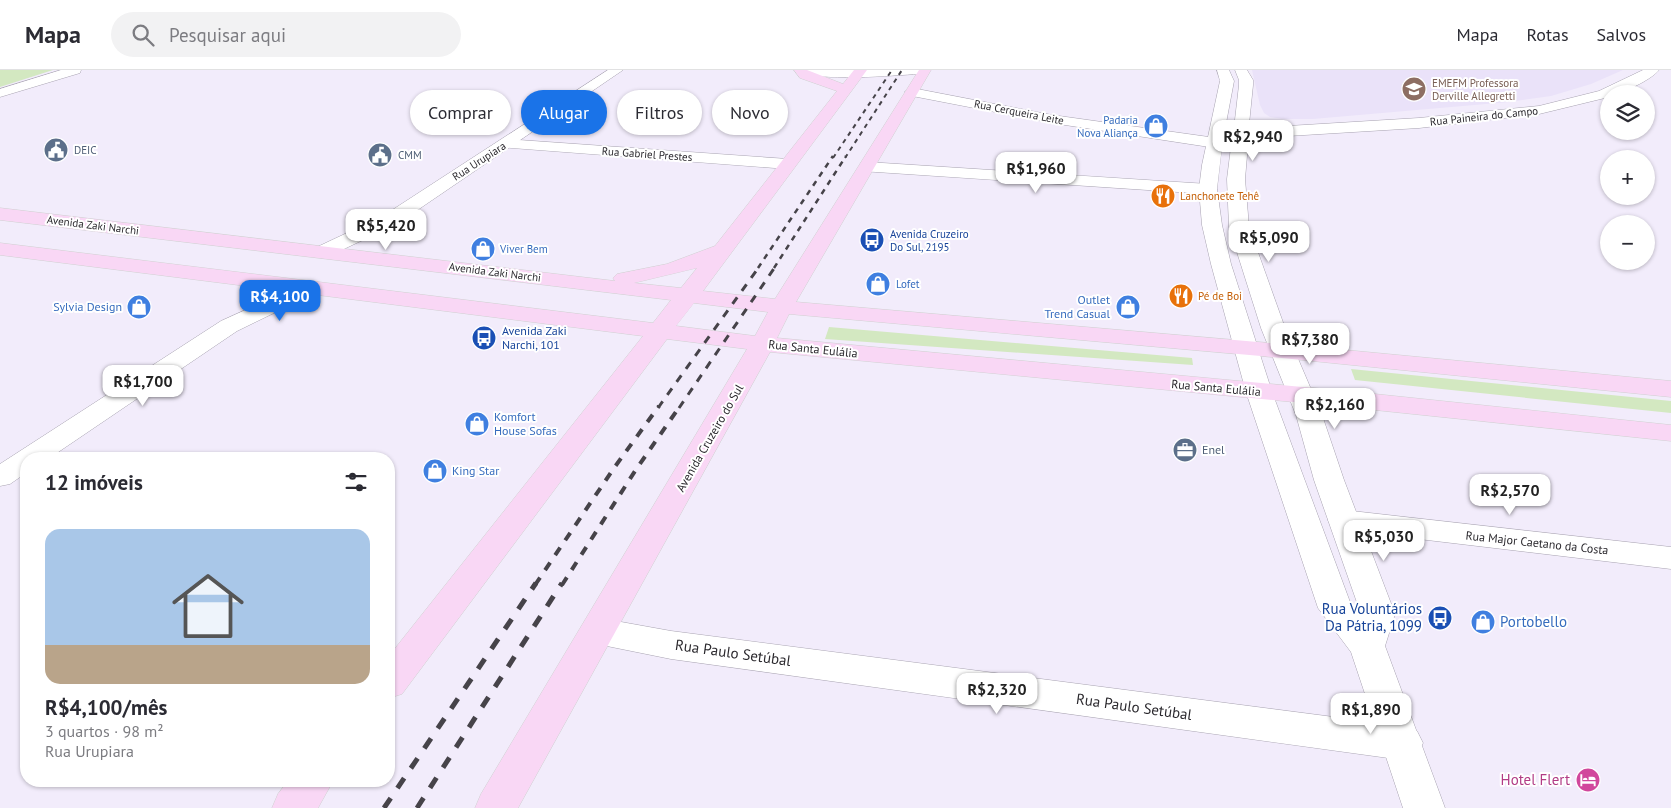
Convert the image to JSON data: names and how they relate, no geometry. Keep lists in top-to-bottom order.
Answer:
{
  "streets": {
    "main road": ["Avenida Zaki Narchi", "Rua Santa Eulália", "Avenida Cruzeiro do Sul"],
    "street": [
      "Rua Cerqueira Leite",
      "Rua Paineira do Campo",
      "Rua Gabriel Prestes",
      "Rua Urupiara",
      "Rua Major Caetano da Costa",
      "Rua Paulo Setúbal"
    ]
  },
  "crossings": [
    ["Rua Cerqueira Leite", "Rua Paineira do Campo"],
    ["Rua Cerqueira Leite", "Avenida Cruzeiro do Sul"],
    ["Rua Gabriel Prestes", "Rua Urupiara"],
    ["Rua Urupiara", "Avenida Zaki Narchi"],
    ["Avenida Zaki Narchi", "Avenida Cruzeiro do Sul"],
    ["Rua Santa Eulália", "Avenida Cruzeiro do Sul"],
    ["Avenida Cruzeiro do Sul", "Rua Paulo Setúbal"]
  ],
  "places": {
    "school or university": ["EMEFM Professora Derville Allegretti"],
    "shop": [
      "Padaria Nova Aliança",
      "Viver Bem",
      "Lofet",
      "Sylvia Design",
      "Outlet Trend Casual",
      "Komfort House Sofas",
      "King Star",
      "Portobello"
    ],
    "public building": ["DEIC", "CMM"],
    "restaurant": ["Lanchonete Tehê", "Pé de Boi"],
    "bus stop": ["Avenida Cruzeiro Do Sul, 2195", "Avenida Zaki Narchi, 101", "Rua Voluntários Da Pátria, 1099"],
    "office": ["Enel"],
    "hotel": ["Hotel Flert"]
  },
  "page": {
    "header": "Mapa",
    "search": "Pesquisar aqui",
    "nav": ["Mapa", "Rotas", "Salvos"],
    "map_buttons": ["+", "−"],
    "chip": [
      "Comprar",
      "Alugar",
      "Filtros",
      "Novo"
    ],
    "price": [
      "R$2,940",
      "R$1,960",
      "R$5,420",
      "R$5,090",
      "R$4,100",
      "R$7,380",
      "R$1,700",
      "R$2,160",
      "R$2,570",
      "R$5,030",
      "R$2,320",
      "R$1,890"
    ],
    "heading": "12 imóveis",
    "list": [
      {
        "name": "R$4,100/mês",
        "note": "3 quartos · 98 m² · Rua Urupiara"
      }
    ]
  }
}
